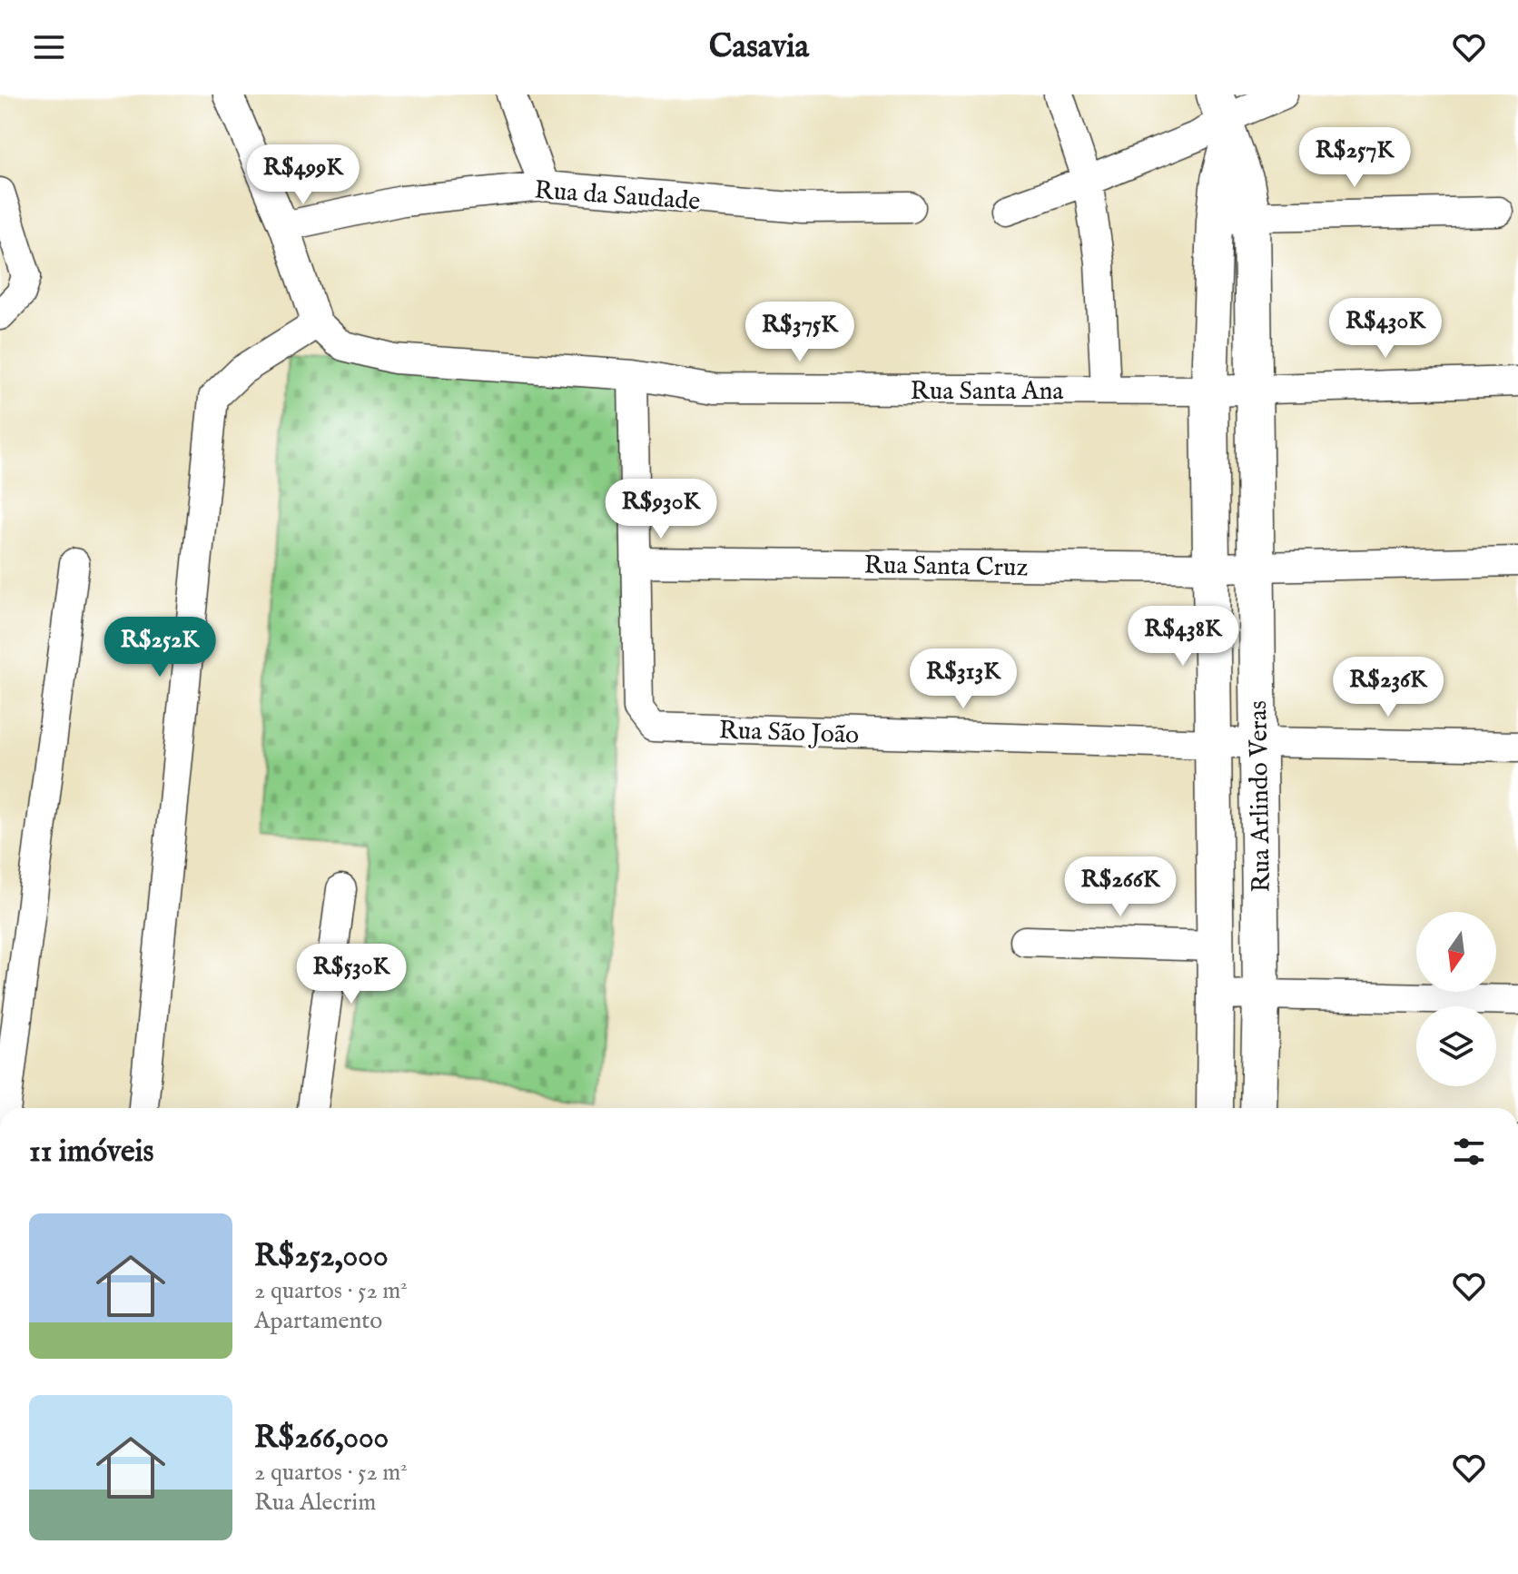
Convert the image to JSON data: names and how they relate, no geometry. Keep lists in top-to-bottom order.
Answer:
{
  "streets": {
    "street": [
      "Rua da Saudade",
      "Rua Santa Ana",
      "Rua Santa Cruz",
      "Rua São João",
      "Rua Arlindo Veras"
    ]
  },
  "crossings": [
    ["Rua Santa Ana", "Rua Arlindo Veras"],
    ["Rua Santa Cruz", "Rua São João"],
    ["Rua Santa Cruz", "Rua Arlindo Veras"],
    ["Rua São João", "Rua Arlindo Veras"]
  ],
  "north": "bottom",
  "page": {
    "header": "Casavia",
    "price": [
      "R$257K",
      "R$499K",
      "R$430K",
      "R$375K",
      "R$930K",
      "R$438K",
      "R$252K",
      "R$313K",
      "R$236K",
      "R$266K",
      "R$530K"
    ],
    "heading": "11 imóveis",
    "list": [
      {
        "name": "R$252,000",
        "note": "2 quartos · 52 m² · Apartamento"
      },
      {
        "name": "R$266,000",
        "note": "2 quartos · 52 m² · Rua Alecrim"
      }
    ]
  }
}
